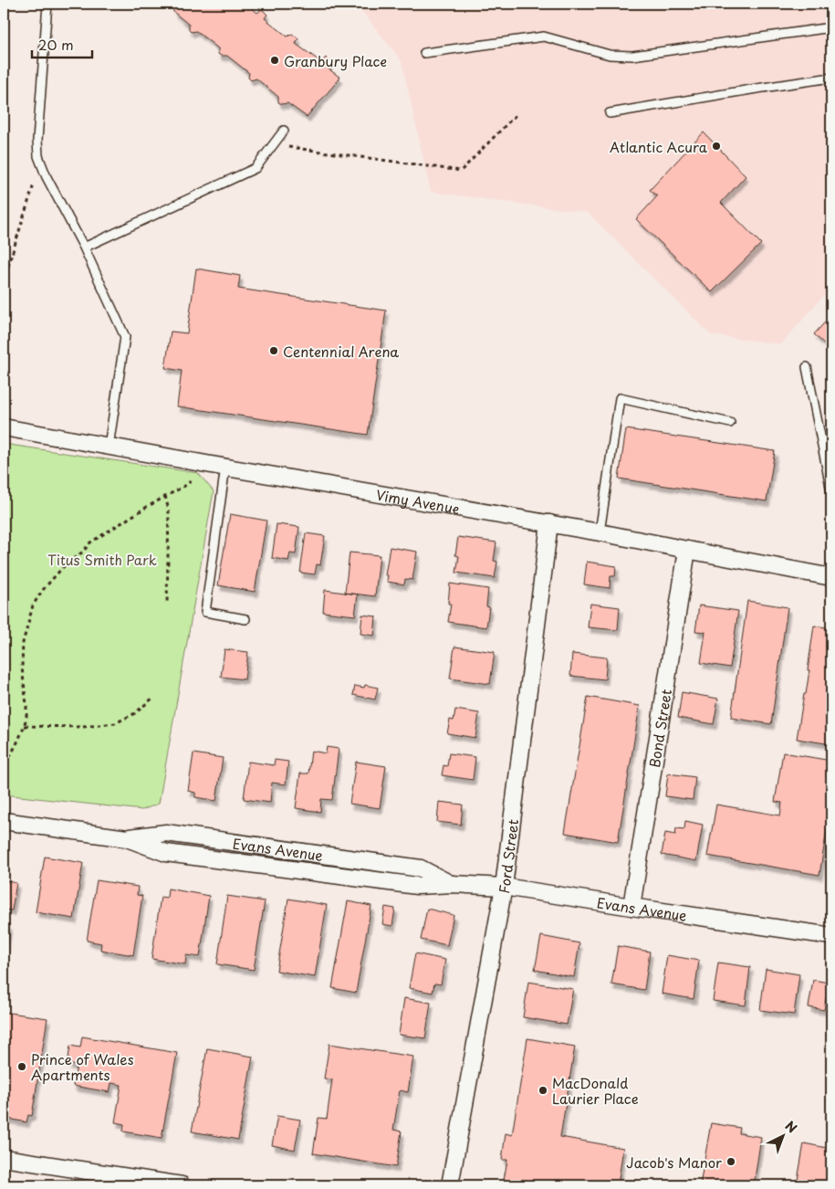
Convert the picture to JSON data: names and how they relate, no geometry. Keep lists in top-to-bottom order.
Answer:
{
  "streets": {
    "street": [
      "Vimy Avenue",
      "Bond Street",
      "Evans Avenue",
      "Ford Street"
    ]
  },
  "crossings": [
    ["Vimy Avenue", "Bond Street"],
    ["Vimy Avenue", "Ford Street"],
    ["Bond Street", "Evans Avenue"],
    ["Evans Avenue", "Ford Street"]
  ],
  "parks": ["Titus Smith Park"],
  "places": [
    "Granbury Place",
    "Atlantic Acura",
    "Centennial Arena",
    "Prince of Wales Apartments",
    "MacDonald Laurier Place",
    "Jacob's Manor"
  ],
  "scale_bar": "20 m",
  "north": "top right"
}
